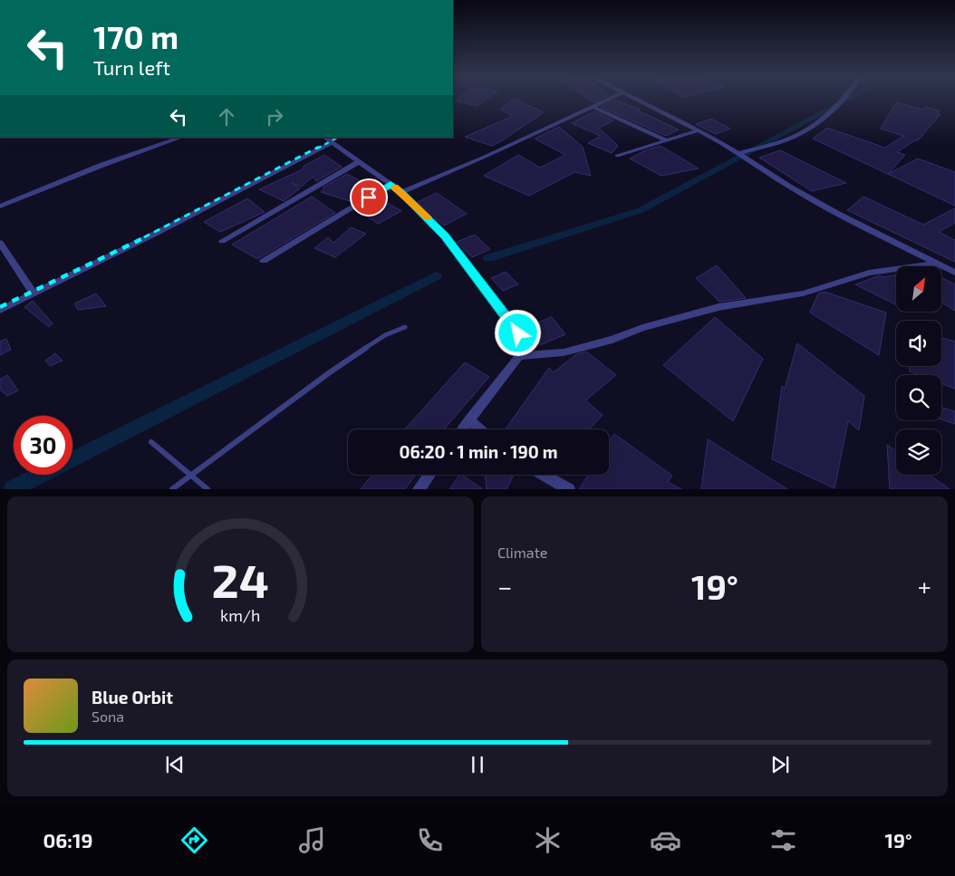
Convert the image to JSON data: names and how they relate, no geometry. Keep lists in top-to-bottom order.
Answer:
{
  "north": "top right",
  "page": {
    "turn": ["170 m", "Turn left"],
    "limit": "30",
    "trip": "06:20 · 1 min · 190 m",
    "tile": "Climate",
    "heat": ["−", "19°", "+"],
    "song": ["Blue Orbit", "Sona"],
    "tabs": ["06:19", "19°"],
    "gauge": ["24", "km/h"]
  }
}
